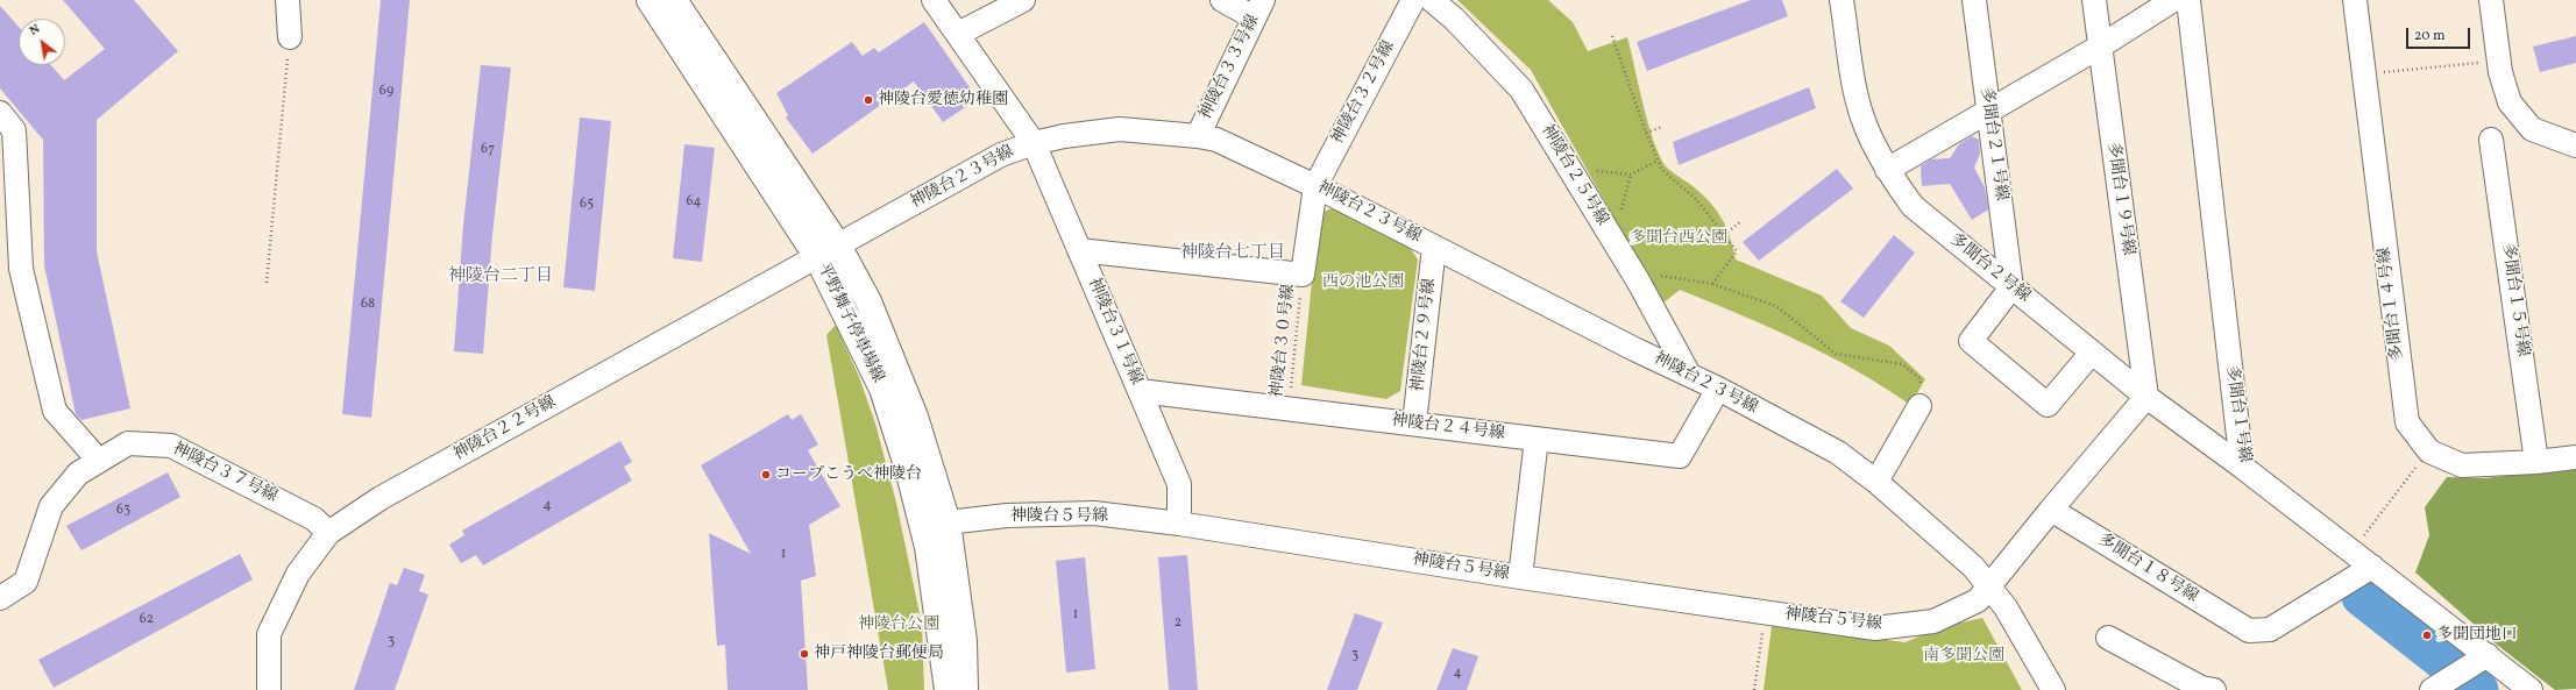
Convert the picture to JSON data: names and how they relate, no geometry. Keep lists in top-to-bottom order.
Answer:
{
  "streets": {
    "main road": ["平野舞子停車場線"],
    "street": [
      "神陵台３３号線",
      "神陵台３２号線",
      "多聞台２１号線",
      "神陵台２５号線",
      "神陵台２３号線",
      "多聞台１９号線",
      "多聞台２号線",
      "多聞台１５号線",
      "多聞台１４号線",
      "神陵台３１号線",
      "神陵台２９号線",
      "多聞台１号線",
      "神陵台２４号線",
      "神陵台２２号線",
      "神陵台３７号線",
      "神陵台５号線",
      "多聞台１８号線"
    ],
    "path": ["神陵台３０号線"]
  },
  "crossings": [
    ["神陵台３３号線", "神陵台２３号線"],
    ["神陵台３２号線", "神陵台２３号線"],
    ["神陵台３２号線", "神陵台３０号線"],
    ["多聞台２１号線", "多聞台２号線"],
    ["神陵台２５号線", "神陵台２３号線"],
    ["神陵台２３号線", "平野舞子停車場線"],
    ["神陵台２３号線", "神陵台３１号線"],
    ["神陵台２３号線", "神陵台２９号線"],
    ["神陵台２３号線", "神陵台２４号線"],
    ["神陵台２３号線", "神陵台２２号線"],
    ["神陵台２３号線", "神陵台５号線"],
    ["多聞台１９号線", "多聞台２号線"],
    ["多聞台２号線", "多聞台１号線"],
    ["多聞台１５号線", "多聞台１４号線"],
    ["平野舞子停車場線", "神陵台２２号線"],
    ["平野舞子停車場線", "神陵台５号線"],
    ["神陵台３１号線", "神陵台２４号線"],
    ["神陵台３１号線", "神陵台５号線"],
    ["神陵台２９号線", "神陵台２４号線"],
    ["神陵台３０号線", "神陵台２４号線"],
    ["多聞台１号線", "多聞台１８号線"],
    ["神陵台２２号線", "神陵台３７号線"],
    ["神陵台５号線", "多聞台１８号線"]
  ],
  "districts": ["神陵台七丁目", "神陵台二丁目"],
  "parks": [
    "多聞台西公園",
    "西の池公園",
    "神陵台公園",
    "南多聞公園"
  ],
  "places": [
    "神陵台愛徳幼稚園",
    "コープこうべ神陵台",
    "多聞団地口",
    "神戸神陵台郵便局"
  ],
  "house_numbers": [
    "69",
    "67",
    "64",
    "65",
    "68",
    "4",
    "63",
    "1",
    "1",
    "62",
    "2",
    "3",
    "3",
    "4"
  ],
  "scale_bar": "20 m",
  "north": "top left"
}
